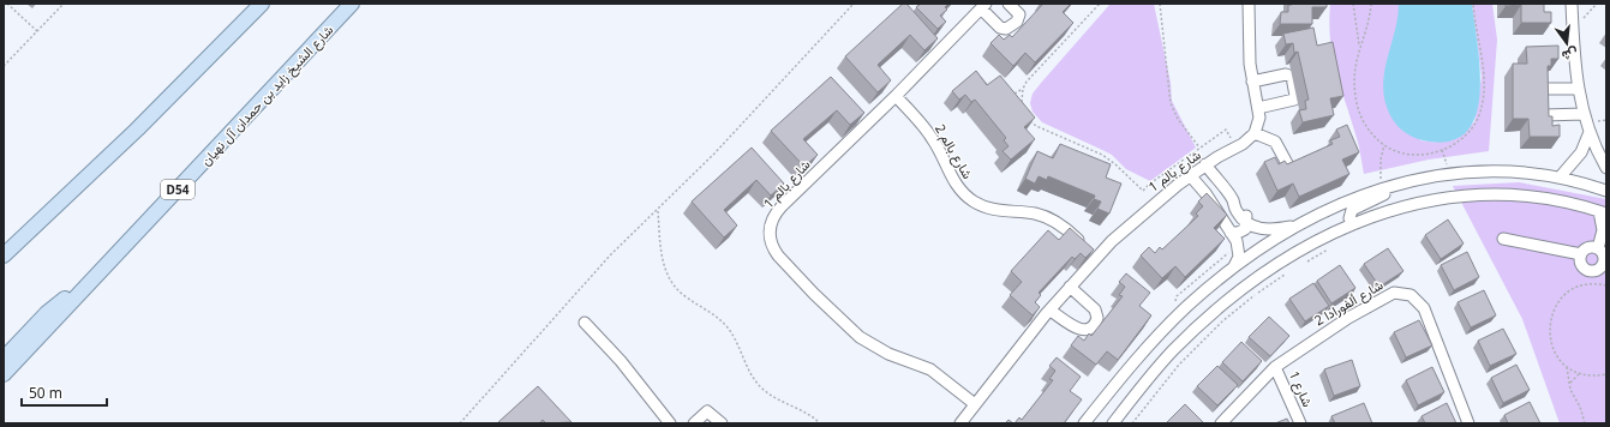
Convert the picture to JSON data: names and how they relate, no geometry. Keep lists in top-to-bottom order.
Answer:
{
  "streets": {
    "main road": ["شارع الشيخ زايد بن حمدان آل نهيان", "D54"],
    "street": [
      "شارع بالم 2",
      "شارع بالم 1",
      "شارع ألفورادا 2",
      "شارع 1"
    ]
  },
  "crossings": [
    ["شارع بالم 2", "شارع بالم 1"],
    ["شارع ألفورادا 2", "شارع 1"]
  ],
  "scale_bar": "50 m",
  "north": "bottom"
}
